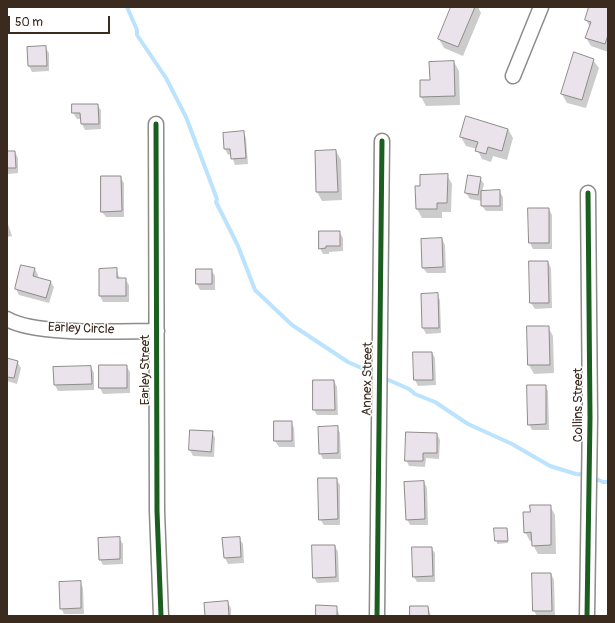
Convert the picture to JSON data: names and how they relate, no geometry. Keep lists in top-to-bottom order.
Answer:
{
  "streets": {
    "street": [
      "Earley Circle",
      "Earley Street",
      "Annex Street",
      "Collins Street"
    ]
  },
  "crossings": [
    ["Earley Circle", "Earley Street"]
  ],
  "scale_bar": "50 m"
}
